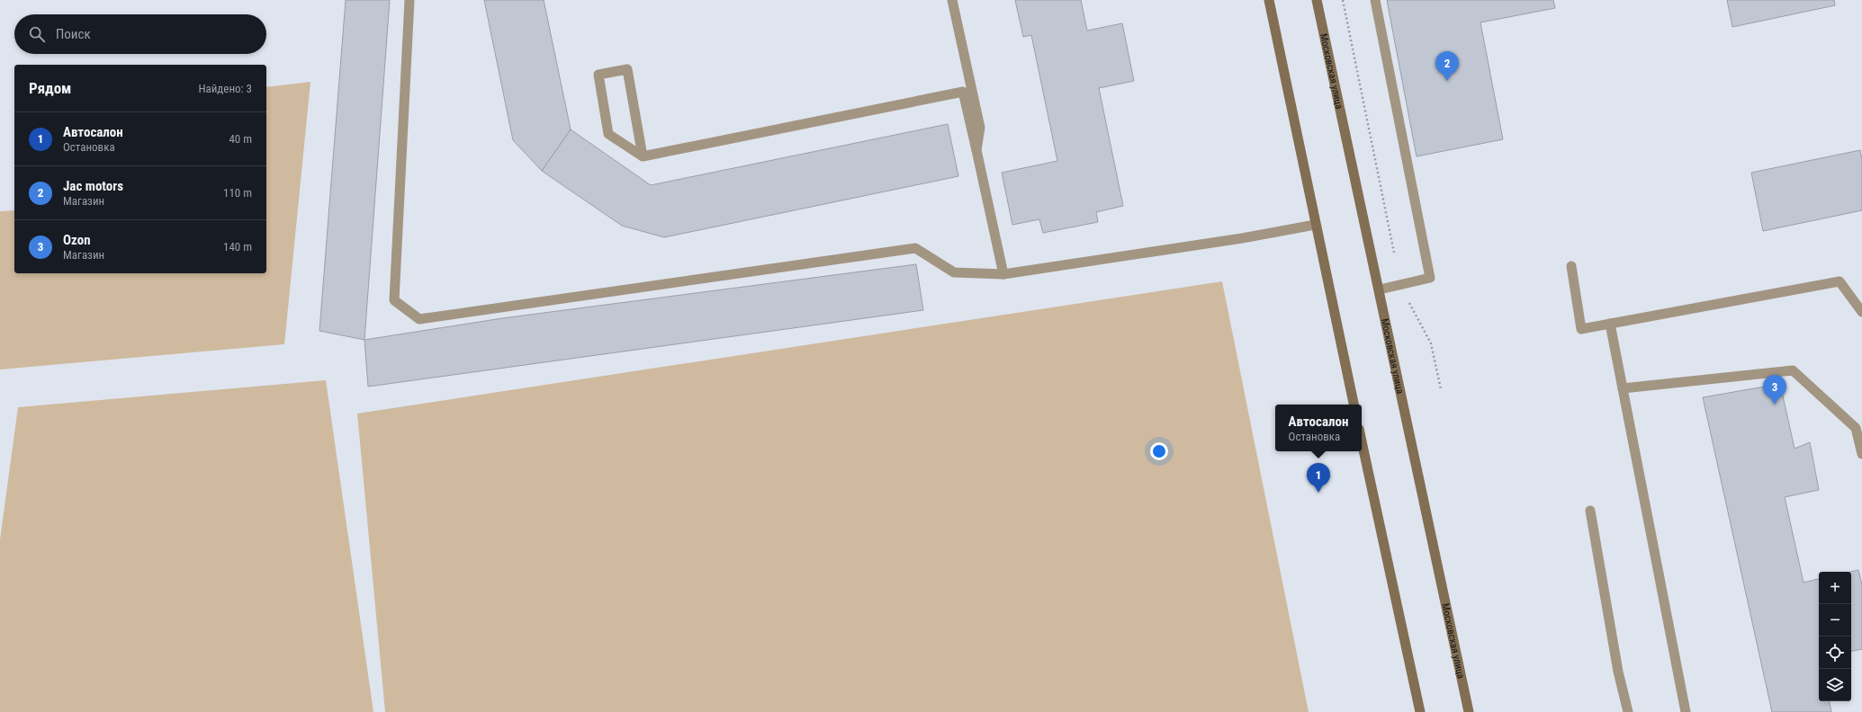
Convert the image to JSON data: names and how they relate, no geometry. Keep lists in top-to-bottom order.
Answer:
{
  "streets": {
    "main road": ["Московская улица"]
  },
  "page": {
    "search": "Поиск",
    "pins": ["2", "3", "1"],
    "heading": ["Рядом", "Найдено: 3"],
    "list": [
      {
        "mark": "1",
        "name": "Автосалон",
        "note": "Остановка",
        "value": "40 m"
      },
      {
        "mark": "2",
        "name": "Jac motors",
        "note": "Магазин",
        "value": "110 m"
      },
      {
        "mark": "3",
        "name": "Ozon",
        "note": "Магазин",
        "value": "140 m"
      }
    ],
    "popup": ["Автосалон", "Остановка"],
    "map_buttons": ["+", "−"]
  }
}
